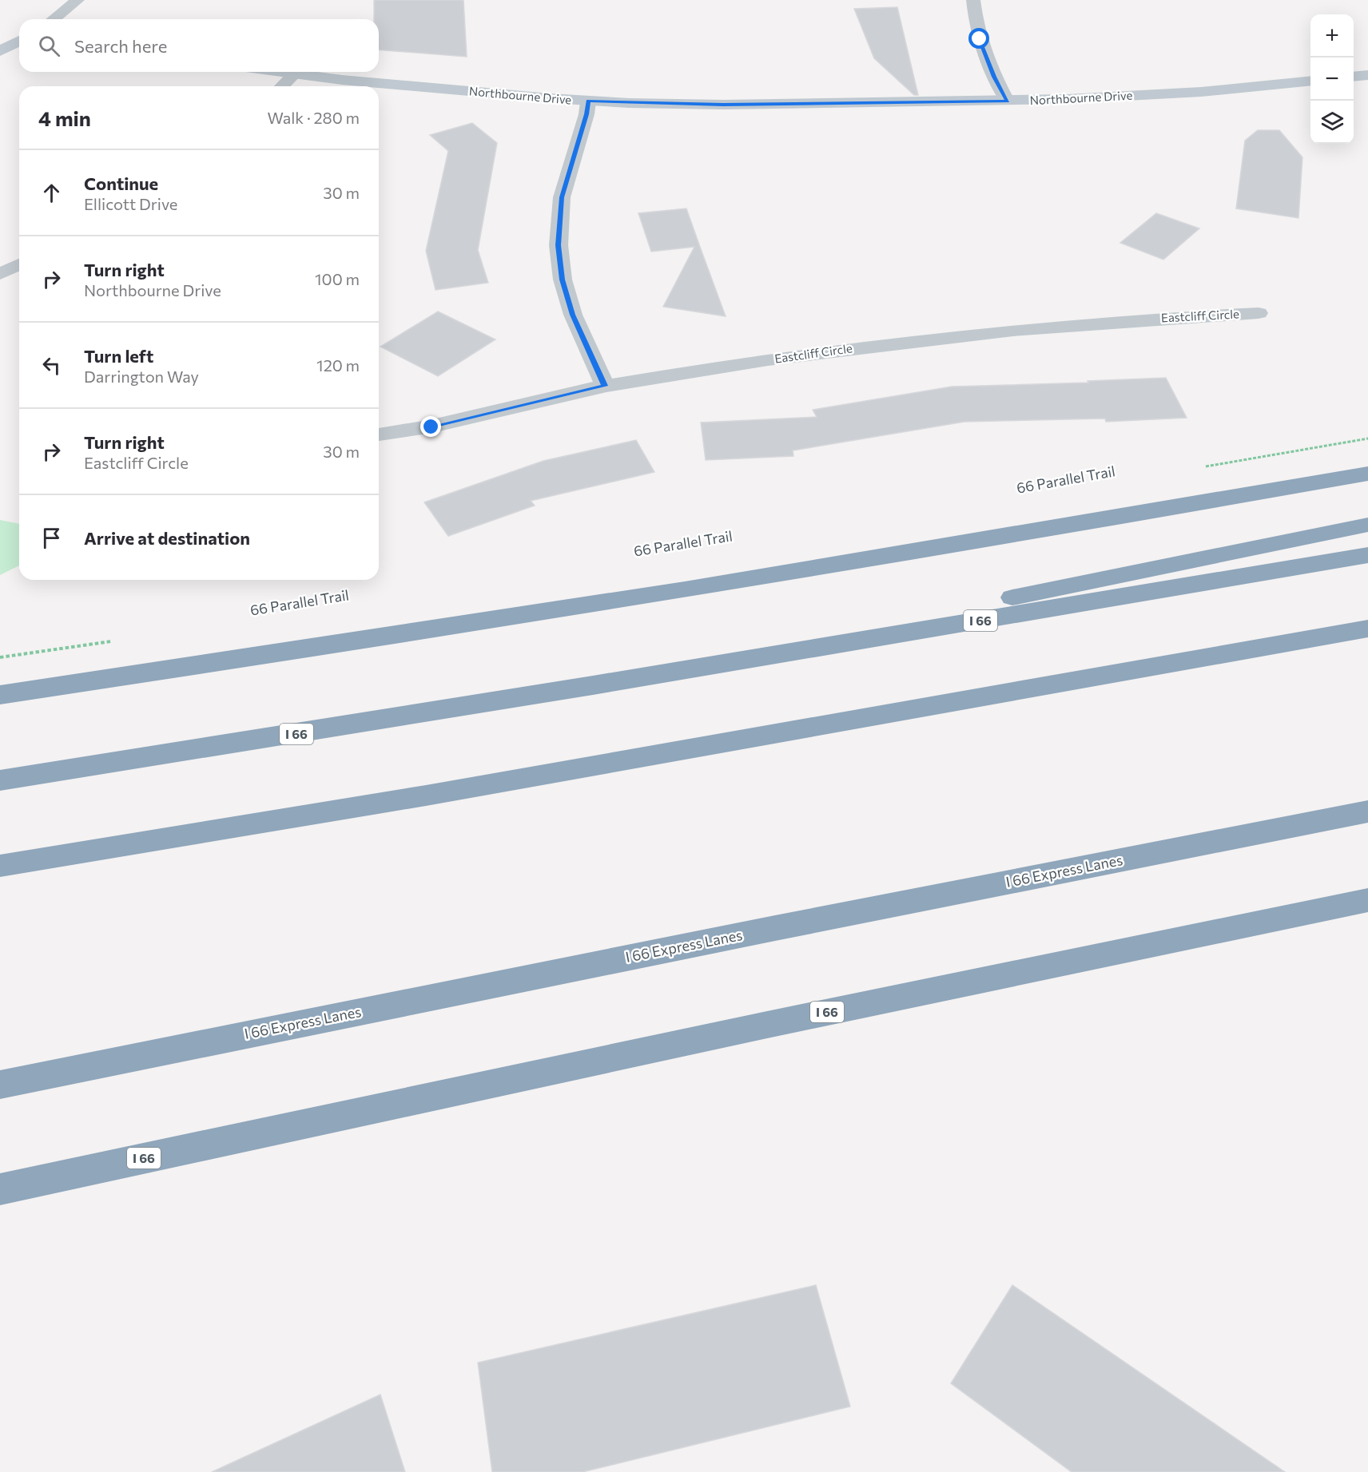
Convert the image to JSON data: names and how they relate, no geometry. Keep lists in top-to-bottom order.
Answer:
{
  "streets": {
    "highway": ["I 66", "I 66 Express Lanes"],
    "street": ["Northbourne Drive", "Eastcliff Circle"]
  },
  "page": {
    "map_buttons": ["+", "−"],
    "search": "Search here",
    "heading": ["4 min", "Walk · 280 m"],
    "list": [
      ["Continue", "Ellicott Drive", "30 m"],
      ["Turn right", "Northbourne Drive", "100 m"],
      ["Turn left", "Darrington Way", "120 m"],
      ["Turn right", "Eastcliff Circle", "30 m"],
      "Arrive at destination"
    ]
  }
}
